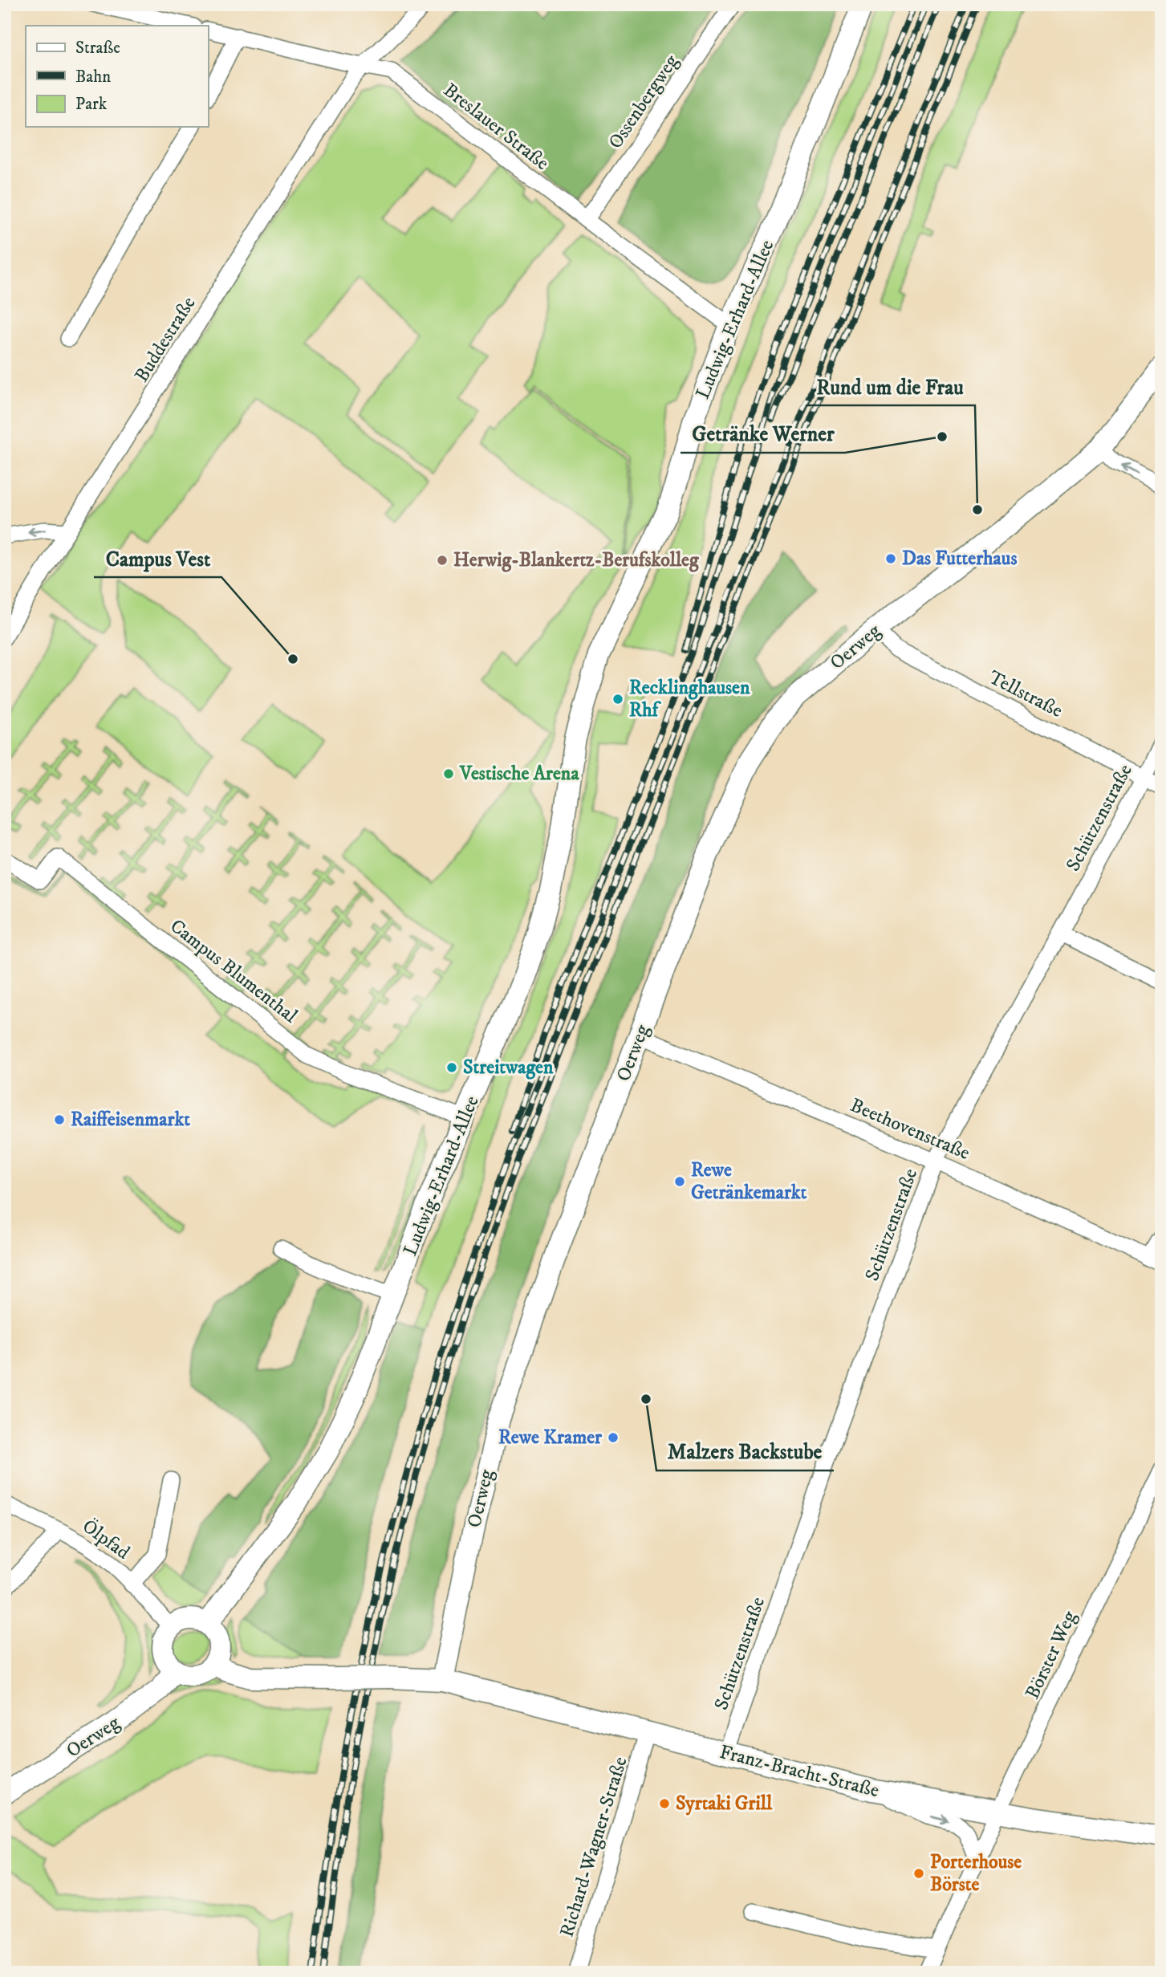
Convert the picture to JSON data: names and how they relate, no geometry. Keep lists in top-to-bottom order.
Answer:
{
  "streets": {
    "main road": ["Ludwig-Erhard-Allee", "Oerweg", "Franz-Bracht-Straße"],
    "street": [
      "Ossenbergweg",
      "Breslauer Straße",
      "Buddestraße",
      "Tellstraße",
      "Schützenstraße",
      "Campus Blumenthal",
      "Beethovenstraße",
      "Ölpfad",
      "Börster Weg",
      "Richard-Wagner-Straße"
    ]
  },
  "crossings": [
    ["Ossenbergweg", "Breslauer Straße"],
    ["Breslauer Straße", "Ludwig-Erhard-Allee"],
    ["Breslauer Straße", "Buddestraße"],
    ["Ludwig-Erhard-Allee", "Oerweg"],
    ["Ludwig-Erhard-Allee", "Campus Blumenthal"],
    ["Ludwig-Erhard-Allee", "Ölpfad"],
    ["Oerweg", "Tellstraße"],
    ["Oerweg", "Beethovenstraße"],
    ["Oerweg", "Ölpfad"],
    ["Oerweg", "Franz-Bracht-Straße"],
    ["Tellstraße", "Schützenstraße"],
    ["Schützenstraße", "Beethovenstraße"],
    ["Schützenstraße", "Franz-Bracht-Straße"],
    ["Börster Weg", "Franz-Bracht-Straße"],
    ["Franz-Bracht-Straße", "Richard-Wagner-Straße"]
  ],
  "places": [
    "Getränke Werner",
    "Rund um die Frau",
    "Das Futterhaus",
    "Herwig-Blankertz-Berufskolleg",
    "Campus Vest",
    "Recklinghausen Rhf",
    "Vestische Arena",
    "Streitwagen",
    "Raiffeisenmarkt",
    "Rewe Getränkemarkt",
    "Malzers Backstube",
    "Rewe Kramer",
    "Syrtaki Grill",
    "Porterhouse Börste"
  ],
  "legend": ["Straße", "Bahn", "Park"]
}
